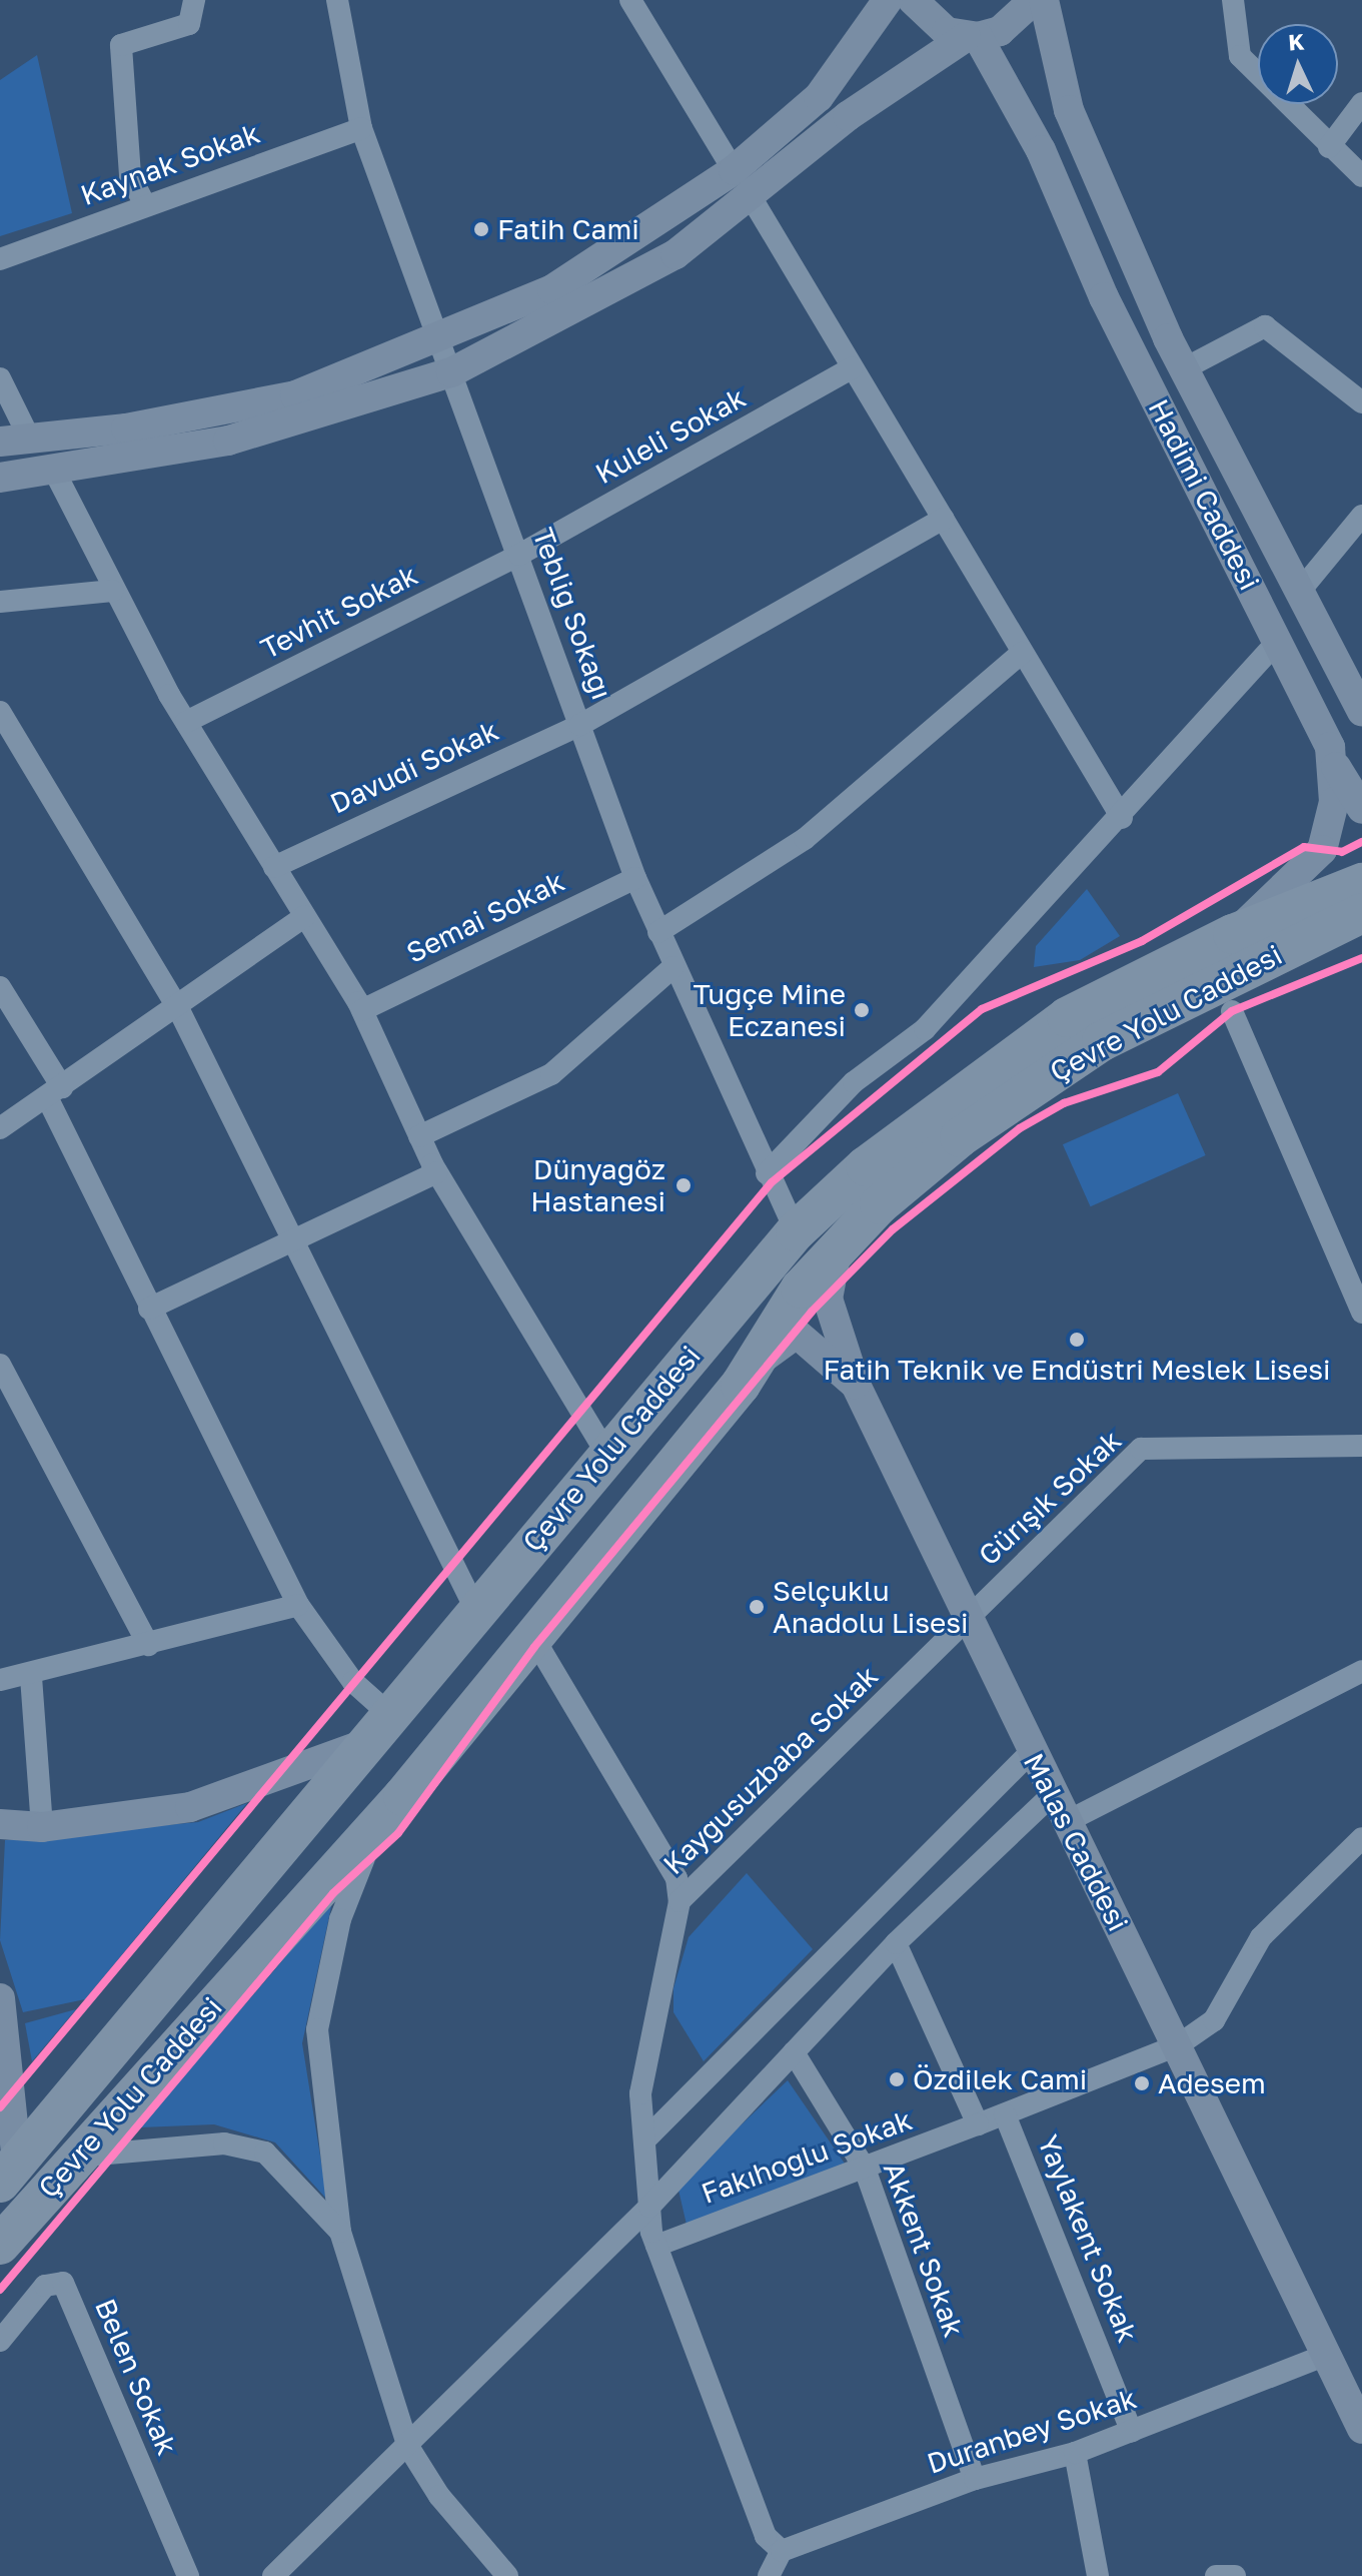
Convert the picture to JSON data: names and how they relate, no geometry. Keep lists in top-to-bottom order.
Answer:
{
  "streets": {
    "highway": ["Çevre Yolu Caddesi"],
    "main road": ["Hadimi Caddesi", "Malas Caddesi"],
    "street": [
      "Kaynak Sokak",
      "Kuleli Sokak",
      "Tevhit Sokak",
      "Tebliğ Sokağı",
      "Davudi Sokak",
      "Semai Sokak",
      "Gürışık Sokak",
      "Kaygusuzbaba Sokak",
      "Fakıhoğlu Sokak",
      "Yaylakent Sokak",
      "Akkent Sokak",
      "Belen Sokak",
      "Duranbey Sokak"
    ]
  },
  "crossings": [
    ["Kaynak Sokak", "Tebliğ Sokağı"],
    ["Kuleli Sokak", "Tevhit Sokak"],
    ["Kuleli Sokak", "Tebliğ Sokağı"],
    ["Hadimi Caddesi", "Çevre Yolu Caddesi"],
    ["Tevhit Sokak", "Tebliğ Sokağı"],
    ["Tebliğ Sokağı", "Davudi Sokak"],
    ["Tebliğ Sokağı", "Semai Sokak"],
    ["Tebliğ Sokağı", "Çevre Yolu Caddesi"],
    ["Çevre Yolu Caddesi", "Malas Caddesi"],
    ["Gürışık Sokak", "Kaygusuzbaba Sokak"],
    ["Gürışık Sokak", "Malas Caddesi"],
    ["Kaygusuzbaba Sokak", "Malas Caddesi"],
    ["Kaygusuzbaba Sokak", "Fakıhoğlu Sokak"],
    ["Kaygusuzbaba Sokak", "Duranbey Sokak"],
    ["Malas Caddesi", "Fakıhoğlu Sokak"],
    ["Malas Caddesi", "Duranbey Sokak"],
    ["Fakıhoğlu Sokak", "Yaylakent Sokak"],
    ["Fakıhoğlu Sokak", "Akkent Sokak"],
    ["Yaylakent Sokak", "Duranbey Sokak"],
    ["Akkent Sokak", "Duranbey Sokak"]
  ],
  "places": [
    "Fatih Cami",
    "Tuğçe Mine Eczanesi",
    "Dünyagöz Hastanesi",
    "Fatih Teknik ve Endüstri Meslek Lisesi",
    "Selçuklu Anadolu Lisesi",
    "Özdilek Cami",
    "Adesem"
  ],
  "north": "top"
}
